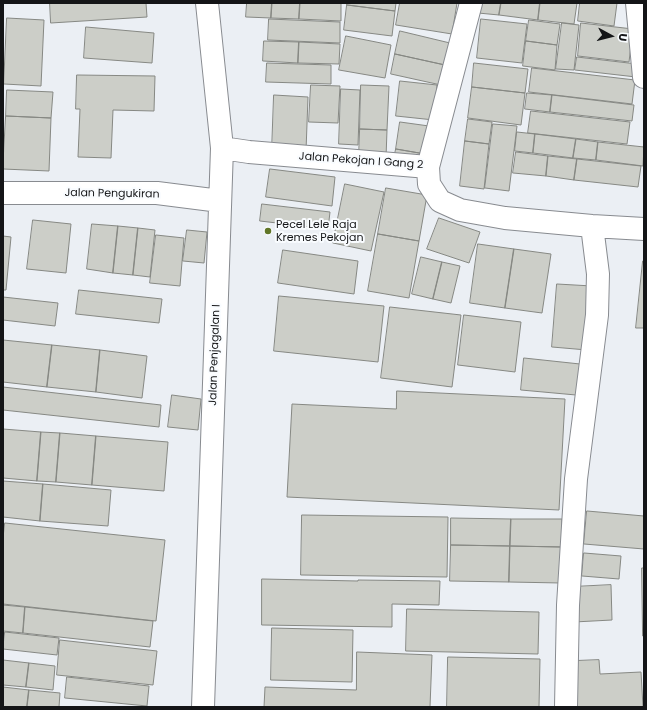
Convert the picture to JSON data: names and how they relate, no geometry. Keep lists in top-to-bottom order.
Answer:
{
  "streets": {
    "street": ["Jalan Pekojan I Gang 2", "Jalan Pengukiran", "Jalan Penjagalan I"]
  },
  "crossings": [
    ["Jalan Pekojan I Gang 2", "Jalan Penjagalan I"],
    ["Jalan Pengukiran", "Jalan Penjagalan I"]
  ],
  "places": ["Pecel Lele Raja Kremes Pekojan"],
  "north": "right"
}
